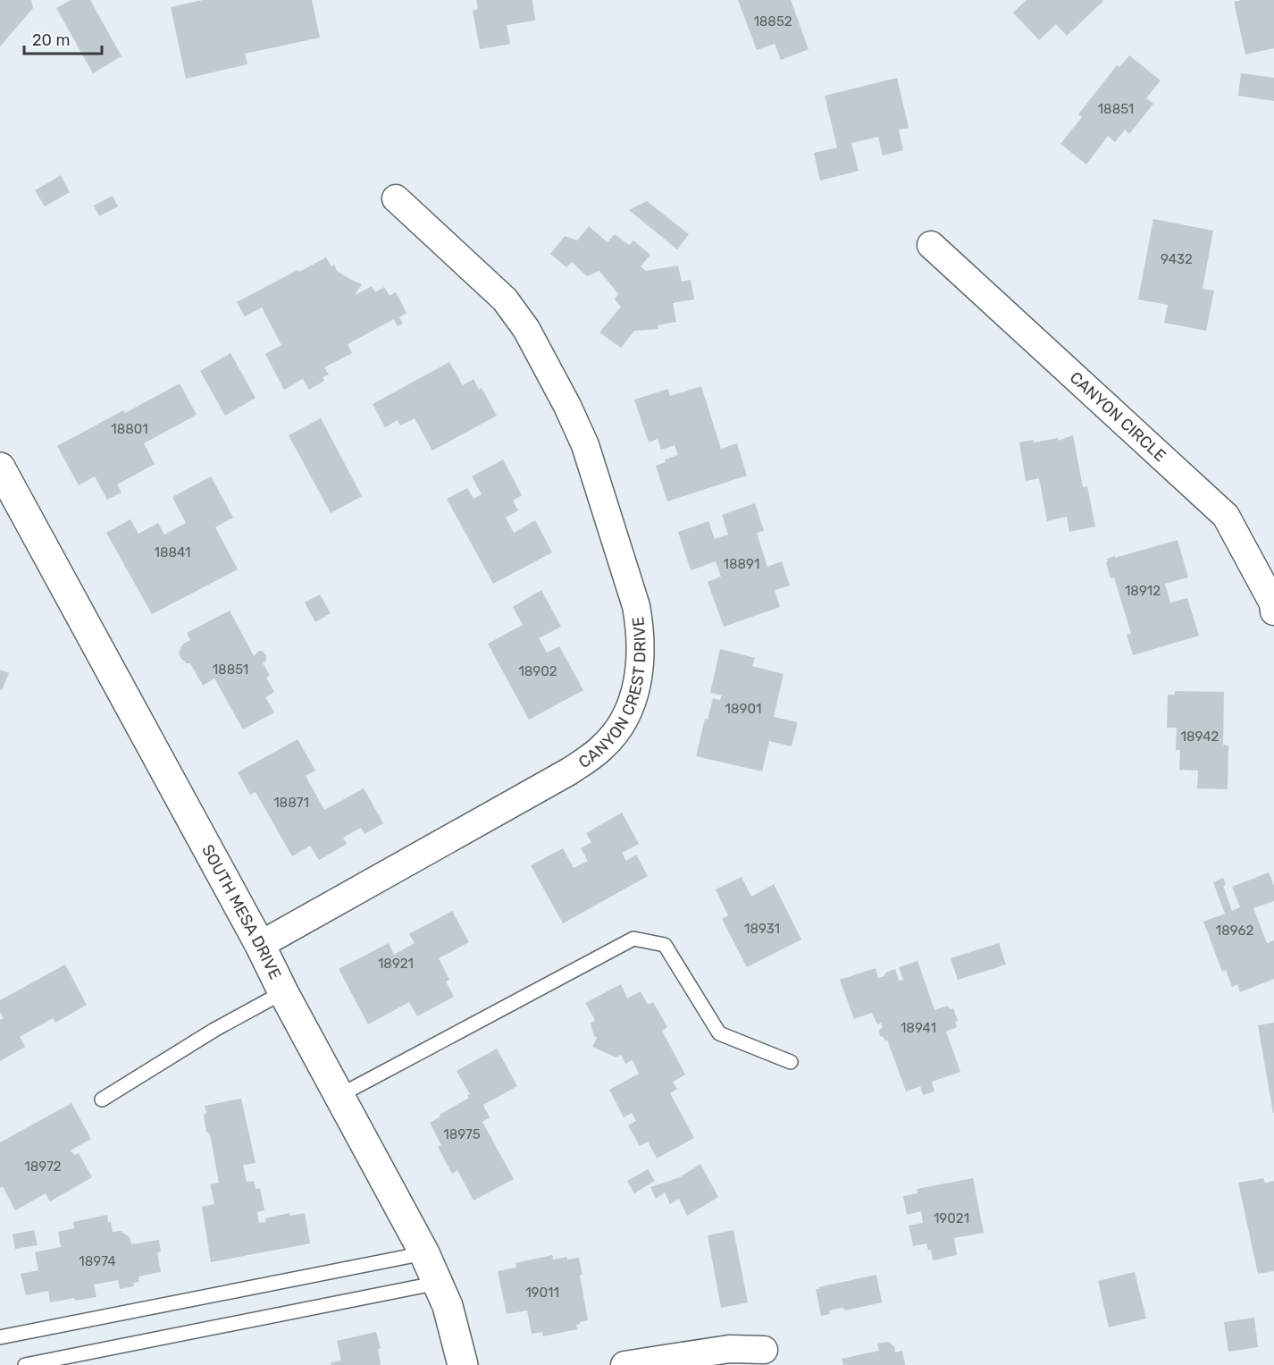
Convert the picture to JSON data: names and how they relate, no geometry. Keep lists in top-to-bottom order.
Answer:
{
  "streets": {
    "street": ["CANYON CIRCLE", "CANYON CREST DRIVE", "SOUTH MESA DRIVE"]
  },
  "crossings": [
    ["CANYON CREST DRIVE", "SOUTH MESA DRIVE"]
  ],
  "house_numbers": [
    "18852",
    "18851",
    "9432",
    "18801",
    "18841",
    "18891",
    "18912",
    "18851",
    "18902",
    "18901",
    "18942",
    "18871",
    "18931",
    "18962",
    "18921",
    "18941",
    "18975",
    "18972",
    "19021",
    "18974",
    "19011"
  ],
  "scale_bar": "20 m"
}
